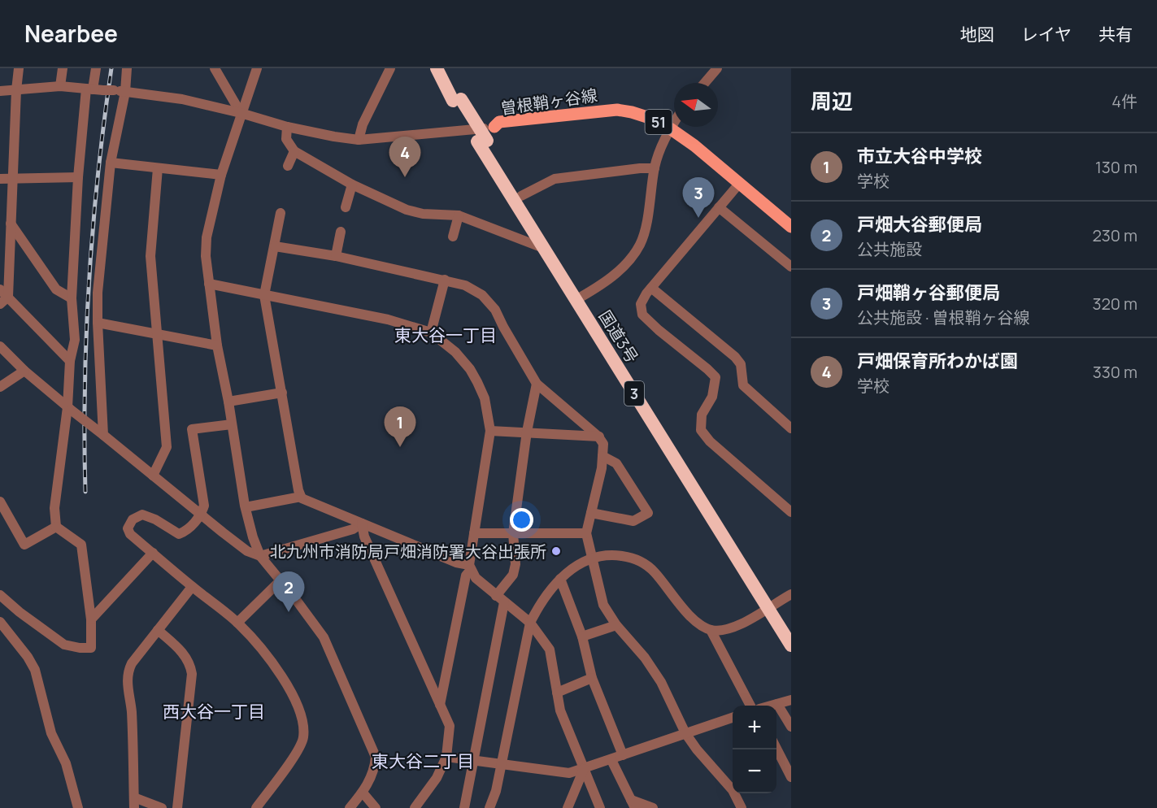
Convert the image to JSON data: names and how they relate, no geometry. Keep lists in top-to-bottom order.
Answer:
{
  "streets": {
    "highway": ["国道3号", "3"],
    "main road": ["曽根鞘ヶ谷線", "51"]
  },
  "districts": ["東大谷一丁目", "西大谷一丁目", "東大谷二丁目"],
  "places": ["北九州市消防局戸畑消防署大谷出張所"],
  "north": "left",
  "page": {
    "header": "Nearbee",
    "nav": ["地図", "レイヤ", "共有"],
    "heading": ["周辺", "4件"],
    "list": [
      {
        "mark": "1",
        "name": "市立大谷中学校",
        "note": "学校",
        "value": "130 m"
      },
      {
        "mark": "2",
        "name": "戸畑大谷郵便局",
        "note": "公共施設",
        "value": "230 m"
      },
      {
        "mark": "3",
        "name": "戸畑鞘ヶ谷郵便局",
        "note": "公共施設 · 曽根鞘ヶ谷線",
        "value": "320 m"
      },
      {
        "mark": "4",
        "name": "戸畑保育所わかば園",
        "note": "学校",
        "value": "330 m"
      }
    ],
    "pins": [
      "4",
      "3",
      "1",
      "2"
    ],
    "map_buttons": ["+", "−"]
  }
}
